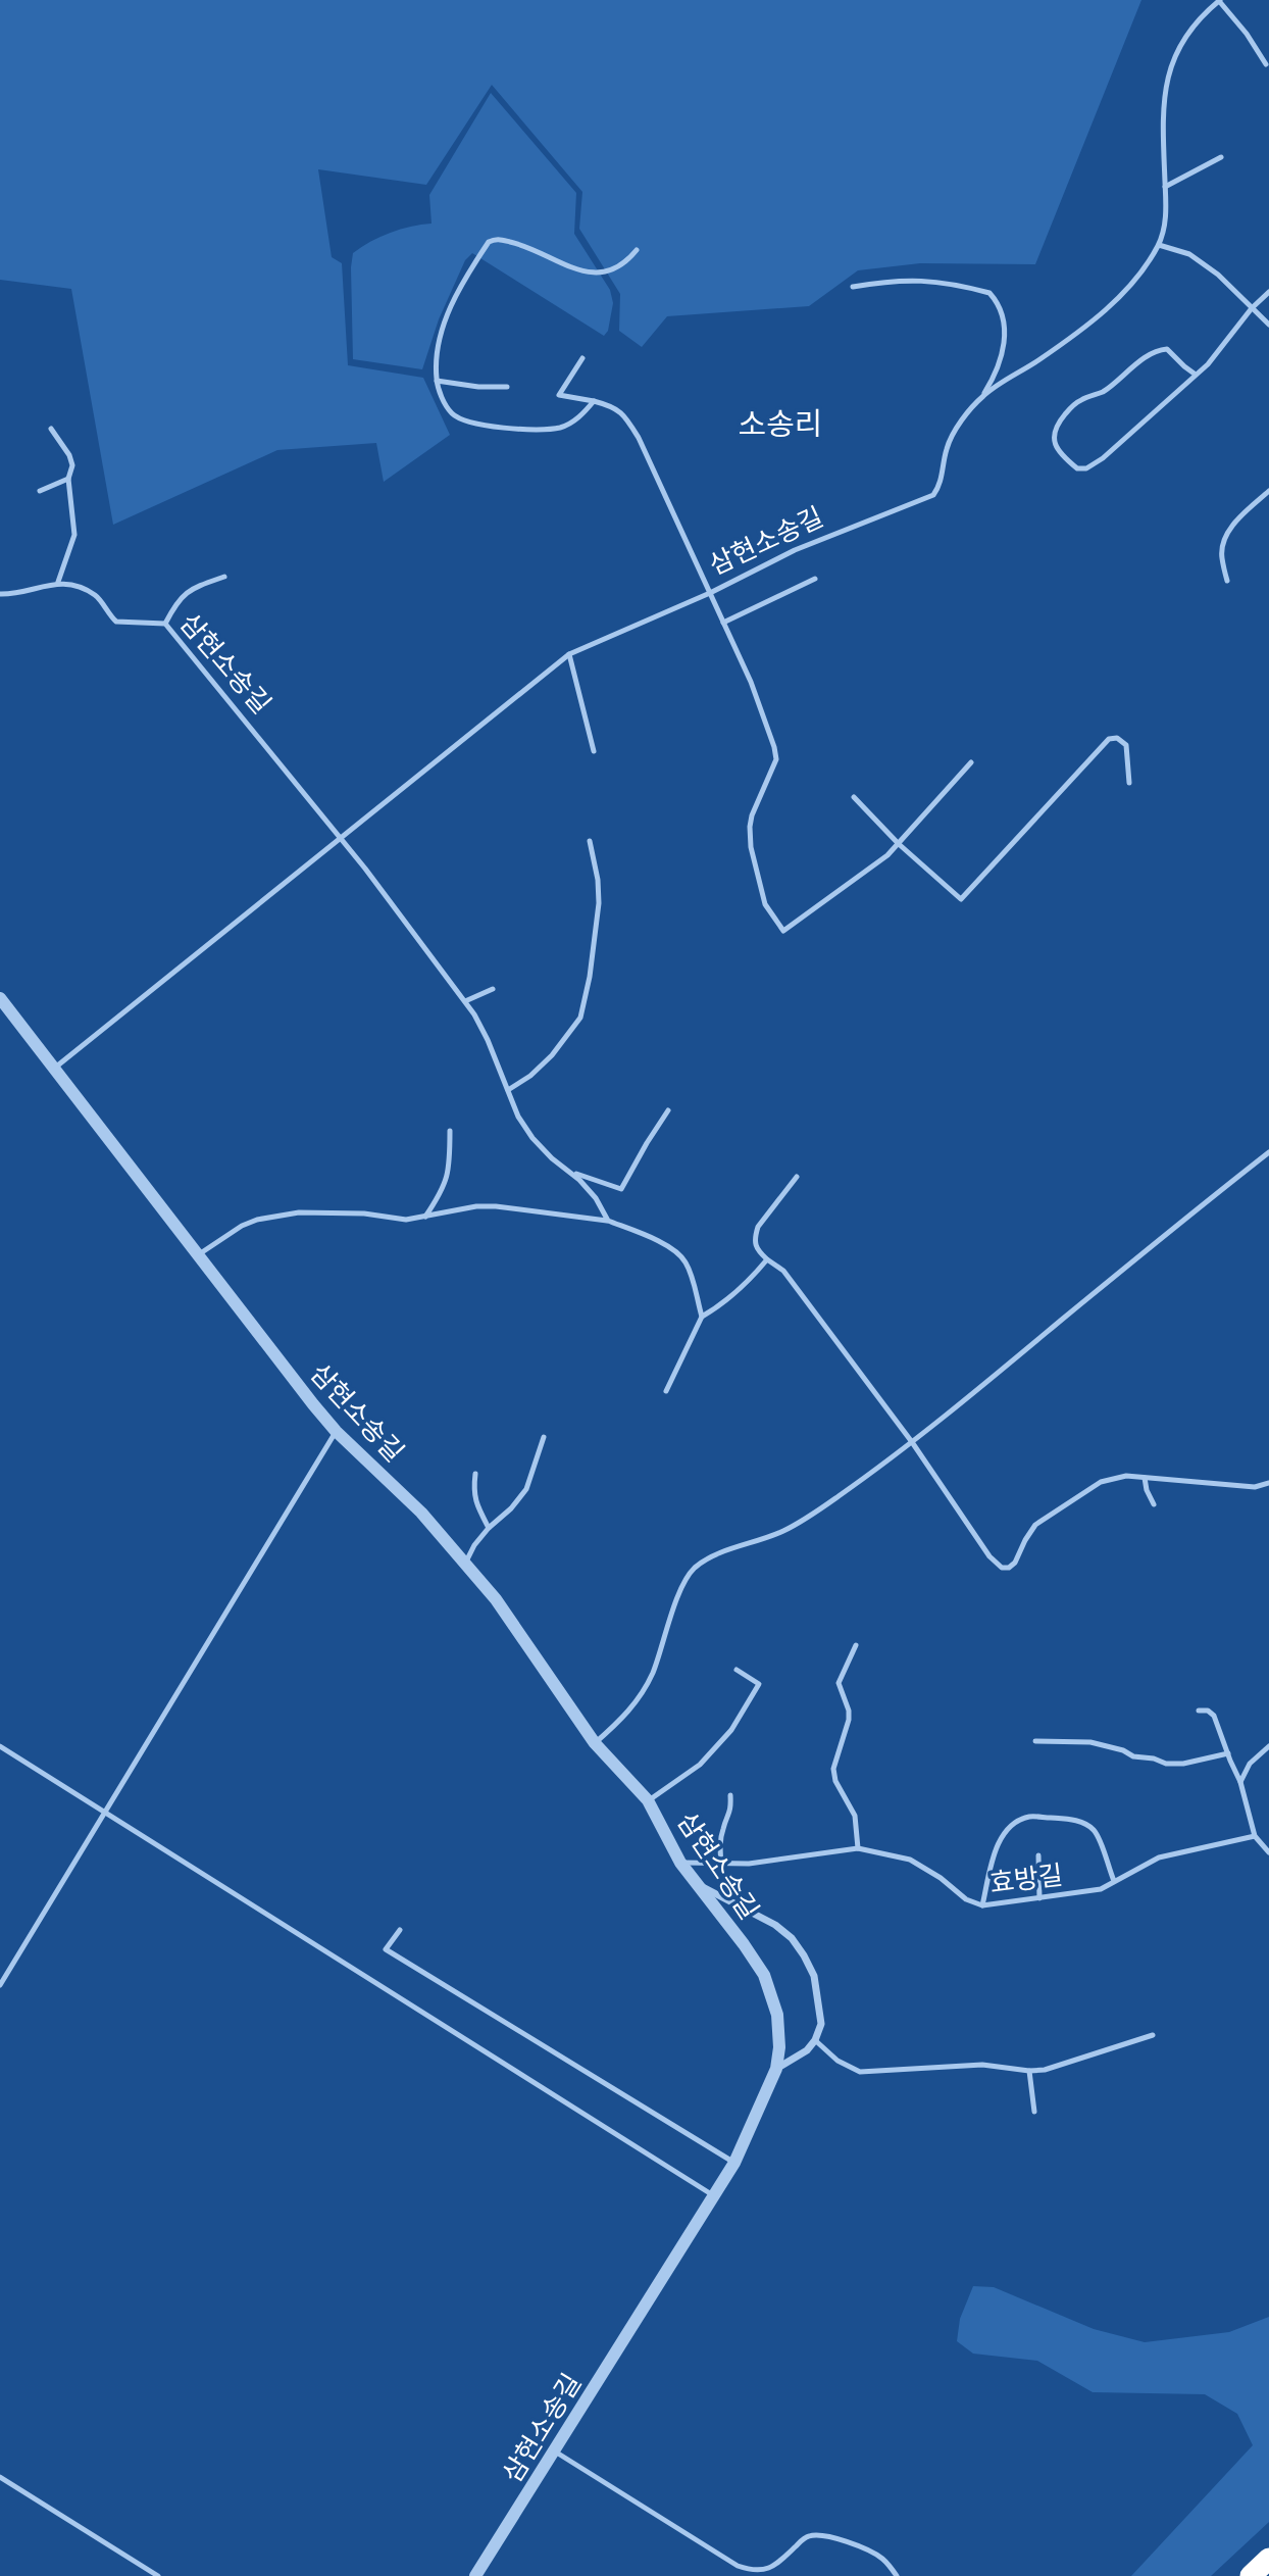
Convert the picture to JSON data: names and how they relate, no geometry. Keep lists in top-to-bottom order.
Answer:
{
  "streets": {
    "street": ["삼현소송길"],
    "lane": ["효방길"]
  },
  "crossings": [
    ["삼현소송길", "효방길"]
  ],
  "districts": ["소송리"]
}
